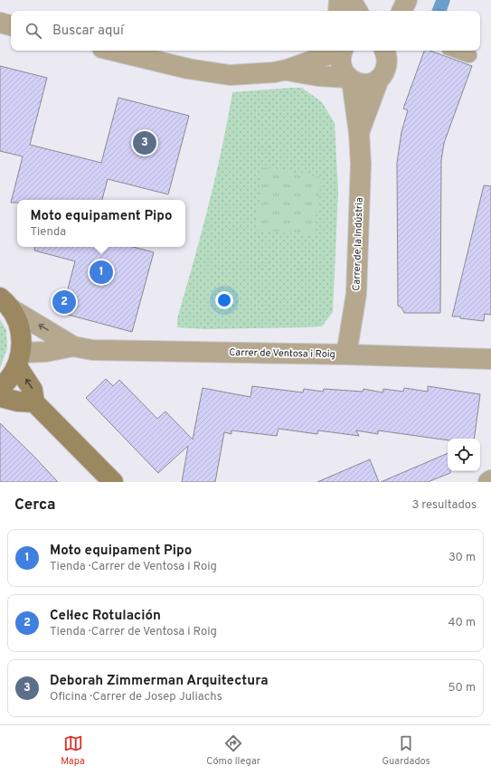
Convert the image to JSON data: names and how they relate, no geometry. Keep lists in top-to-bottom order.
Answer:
{
  "streets": {
    "street": ["Carrer de la Indústria", "Carrer de Ventosa i Roig"]
  },
  "crossings": [
    ["Carrer de la Indústria", "Carrer de Ventosa i Roig"]
  ],
  "page": {
    "search": "Buscar aquí",
    "pins": ["3", "1", "2"],
    "popup": ["Moto equipament Pipo", "Tienda"],
    "heading": ["Cerca", "3 resultados"],
    "list": [
      {
        "mark": "1",
        "name": "Moto equipament Pipo",
        "note": "Tienda · Carrer de Ventosa i Roig",
        "value": "30 m"
      },
      {
        "mark": "2",
        "name": "Cel·lec Rotulación",
        "note": "Tienda · Carrer de Ventosa i Roig",
        "value": "40 m"
      },
      {
        "mark": "3",
        "name": "Deborah Zimmerman Arquitectura",
        "note": "Oficina · Carrer de Josep Juliachs",
        "value": "50 m"
      }
    ],
    "nav": ["Mapa", "Cómo llegar", "Guardados"]
  }
}
